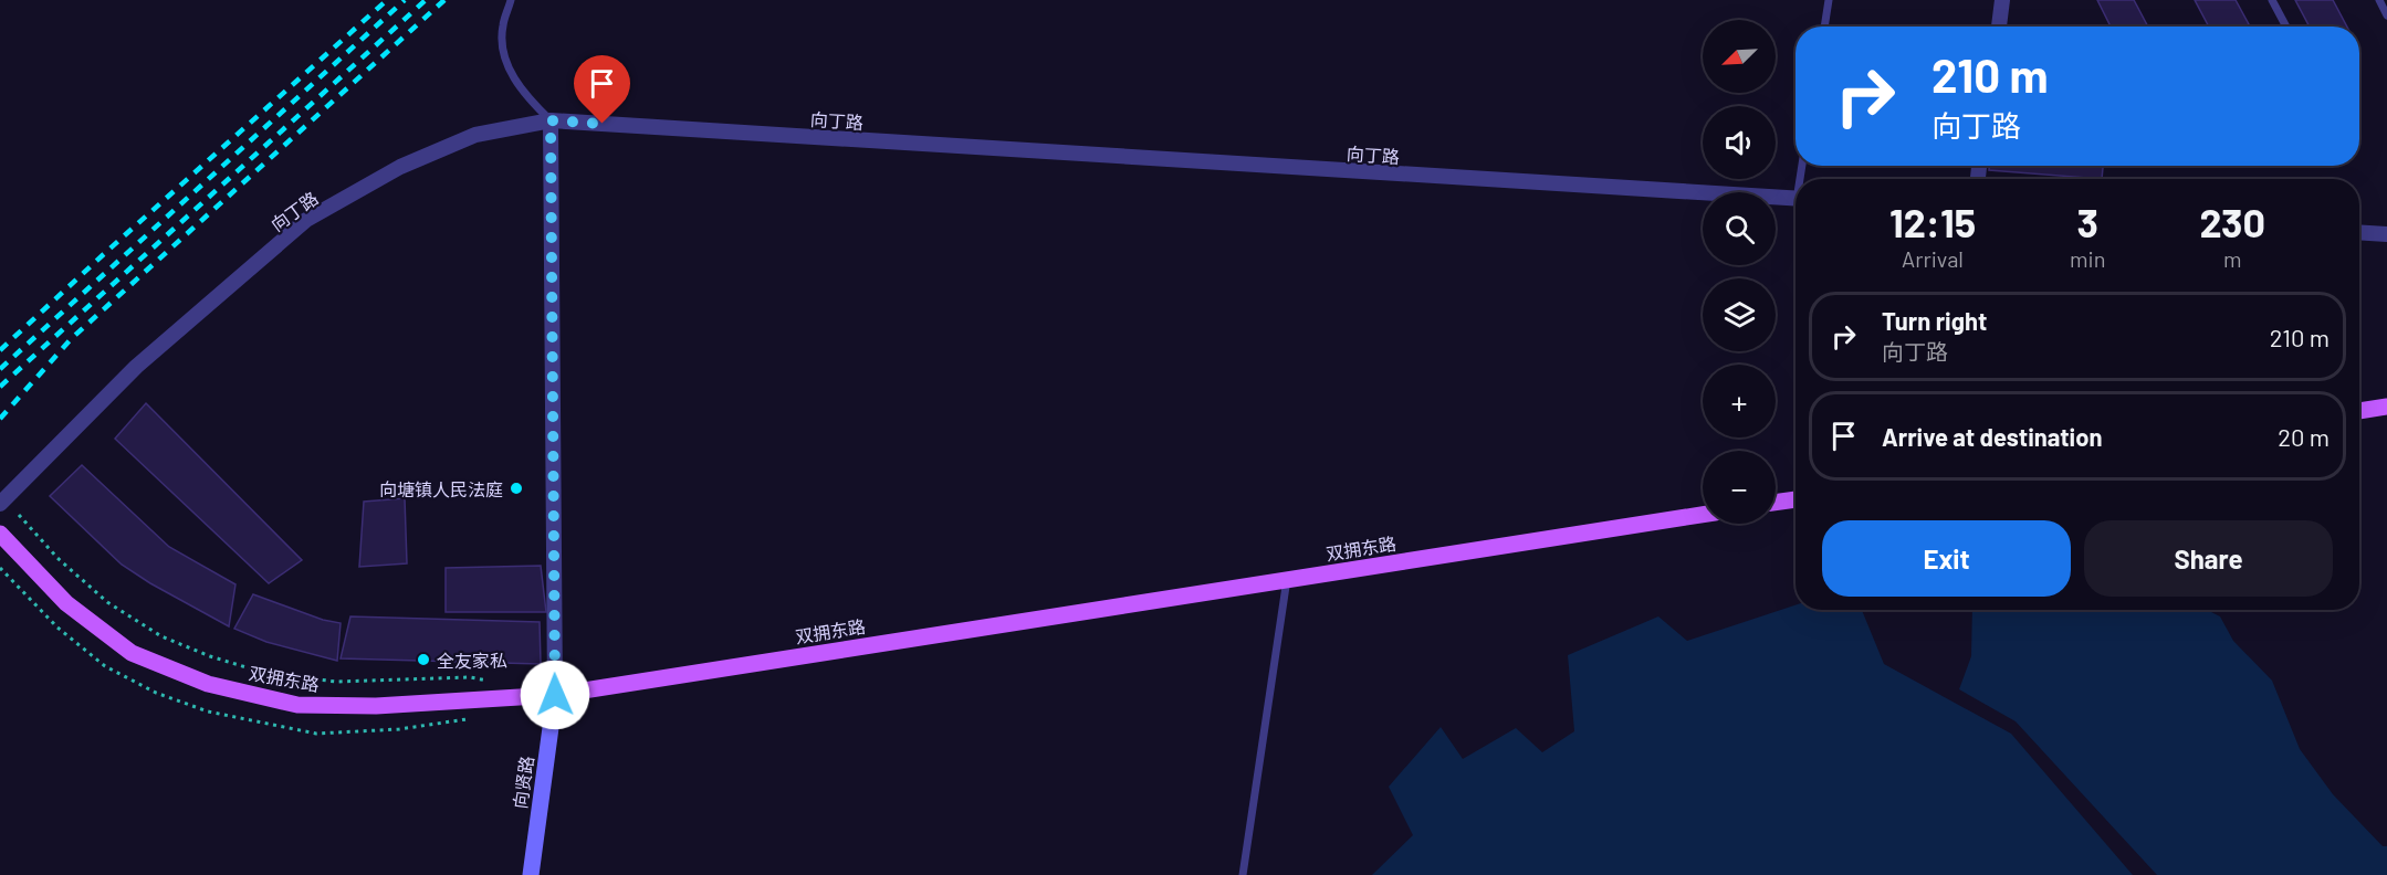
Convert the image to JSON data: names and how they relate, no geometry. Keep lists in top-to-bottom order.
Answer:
{
  "streets": {
    "main road": ["双拥东路"],
    "street": ["向丁路", "向贤路"]
  },
  "crossings": [
    ["双拥东路", "向贤路"]
  ],
  "places": ["向塘镇人民法庭", "全友家私"],
  "north": "bottom left",
  "page": {
    "map_buttons": ["+", "−"],
    "turn": ["210 m", "向丁路"],
    "eta": [
      "12:15",
      "Arrival",
      "3",
      "min",
      "230",
      "m"
    ],
    "list": [
      {
        "name": "Turn right",
        "note": "向丁路",
        "value": "210 m"
      },
      {
        "name": "Arrive at destination",
        "value": "20 m"
      }
    ],
    "buttons": ["Exit", "Share"]
  }
}
